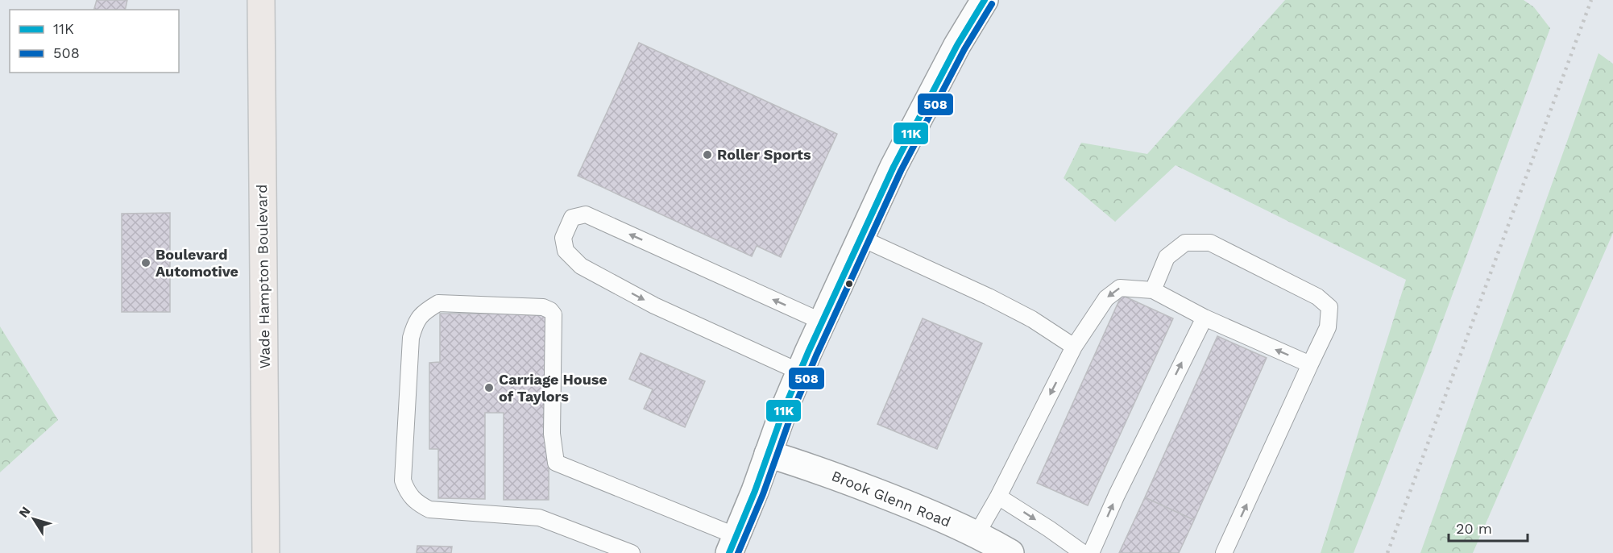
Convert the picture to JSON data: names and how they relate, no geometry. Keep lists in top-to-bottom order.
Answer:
{
  "streets": {
    "main road": ["Wade Hampton Boulevard"],
    "street": ["Brook Glenn Road"]
  },
  "places": ["Roller Sports", "Boulevard Automotive", "Carriage House of Taylors"],
  "lines": ["transit line 11K", "transit line 508"],
  "legend": ["11K", "508"],
  "scale_bar": "20 m",
  "north": "top left"
}
